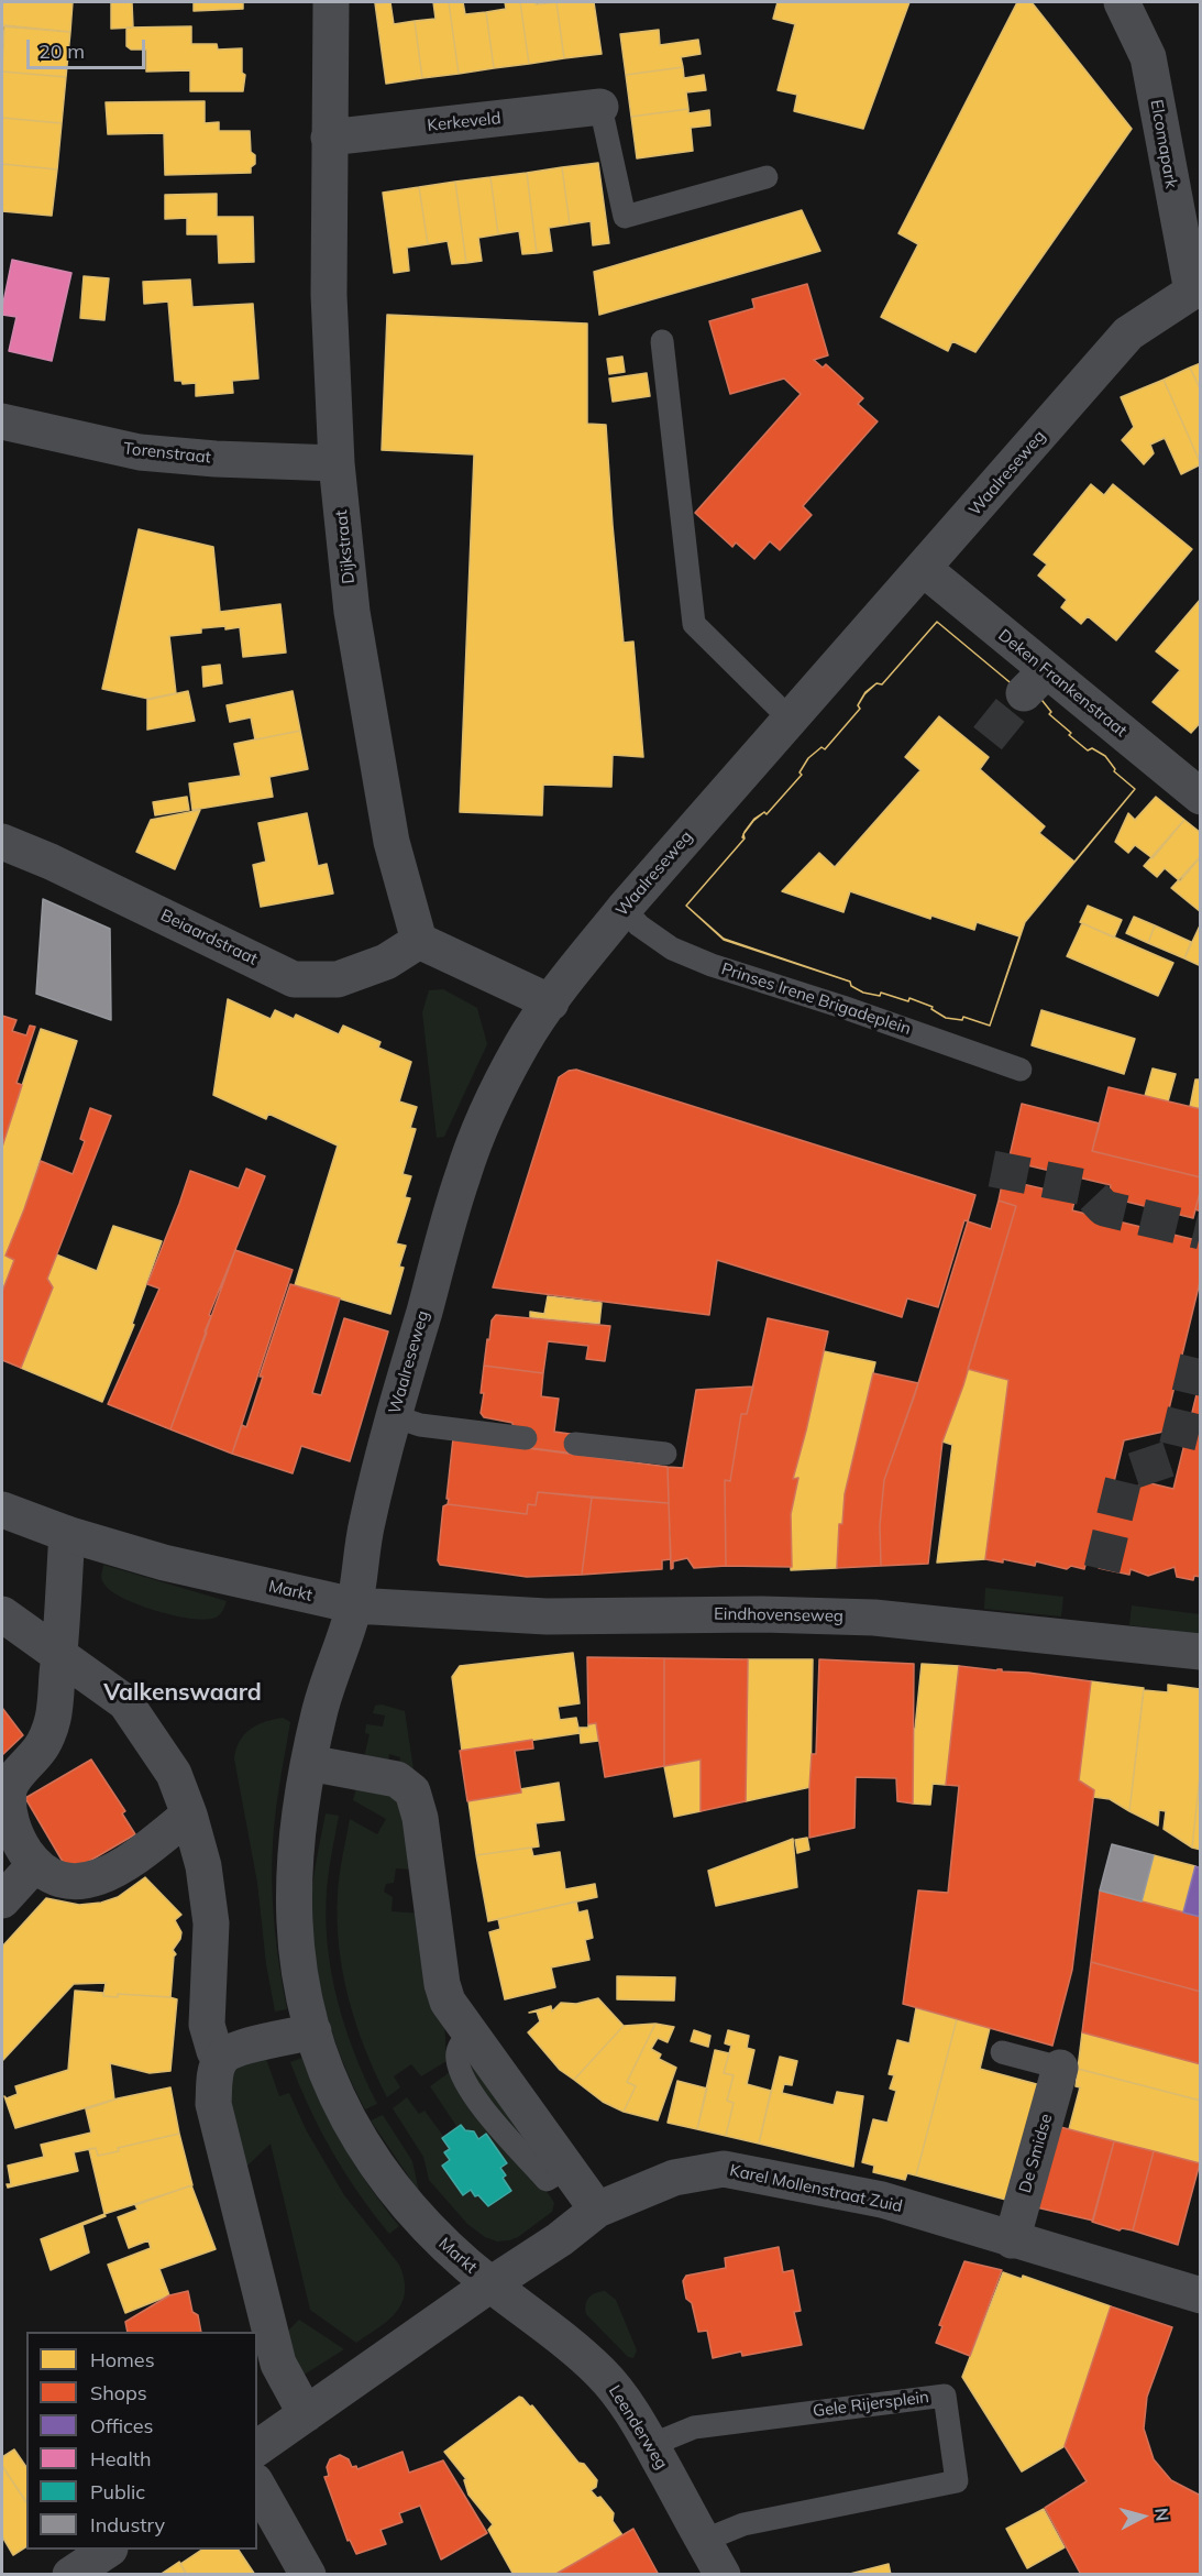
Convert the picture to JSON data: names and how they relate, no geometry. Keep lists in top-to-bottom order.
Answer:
{
  "streets": {
    "street": [
      "Kerkeveld",
      "Elcomapark",
      "Torenstraat",
      "Waalreseweg",
      "Dijkstraat",
      "Deken Frankenstraat",
      "Beiaardstraat",
      "Markt",
      "Eindhovenseweg",
      "De Smidse",
      "Karel Mollenstraat Zuid",
      "Leenderweg"
    ],
    "lane": ["Prinses Irene Brigadeplein", "Gele Rijersplein"]
  },
  "crossings": [
    ["Kerkeveld", "Dijkstraat"],
    ["Elcomapark", "Waalreseweg"],
    ["Torenstraat", "Dijkstraat"],
    ["Waalreseweg", "Deken Frankenstraat"],
    ["Waalreseweg", "Prinses Irene Brigadeplein"],
    ["Waalreseweg", "Markt"],
    ["Waalreseweg", "Eindhovenseweg"],
    ["Dijkstraat", "Beiaardstraat"],
    ["Markt", "Eindhovenseweg"],
    ["Markt", "Karel Mollenstraat Zuid"],
    ["Markt", "Leenderweg"],
    ["De Smidse", "Karel Mollenstraat Zuid"],
    ["Karel Mollenstraat Zuid", "Leenderweg"],
    ["Gele Rijersplein", "Leenderweg"]
  ],
  "districts": ["Valkenswaard"],
  "legend": [
    "Homes",
    "Shops",
    "Offices",
    "Health",
    "Public",
    "Industry"
  ],
  "scale_bar": "20 m",
  "north": "right"
}
